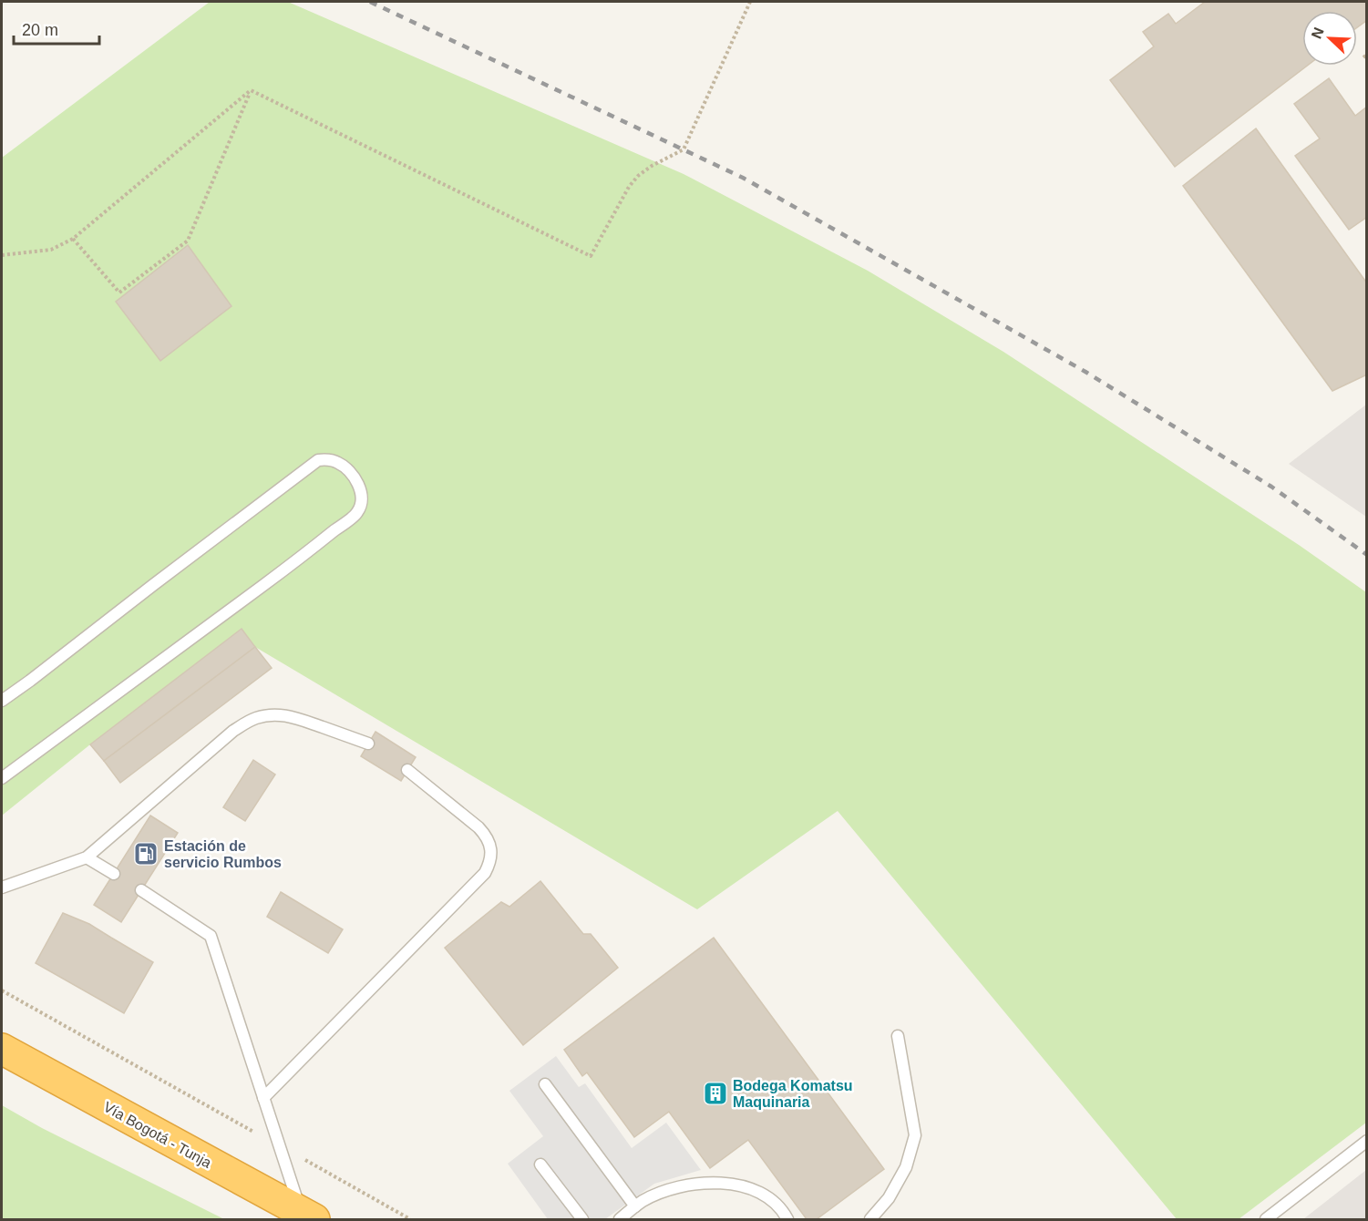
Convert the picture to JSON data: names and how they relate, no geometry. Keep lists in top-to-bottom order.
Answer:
{
  "streets": {
    "highway": ["Vía Bogotá - Tunja"]
  },
  "places": {
    "fuel station": ["Estación de servicio Rumbos"],
    "building": ["Bodega Komatsu Maquinaria"]
  },
  "scale_bar": "20 m",
  "north": "top left"
}
